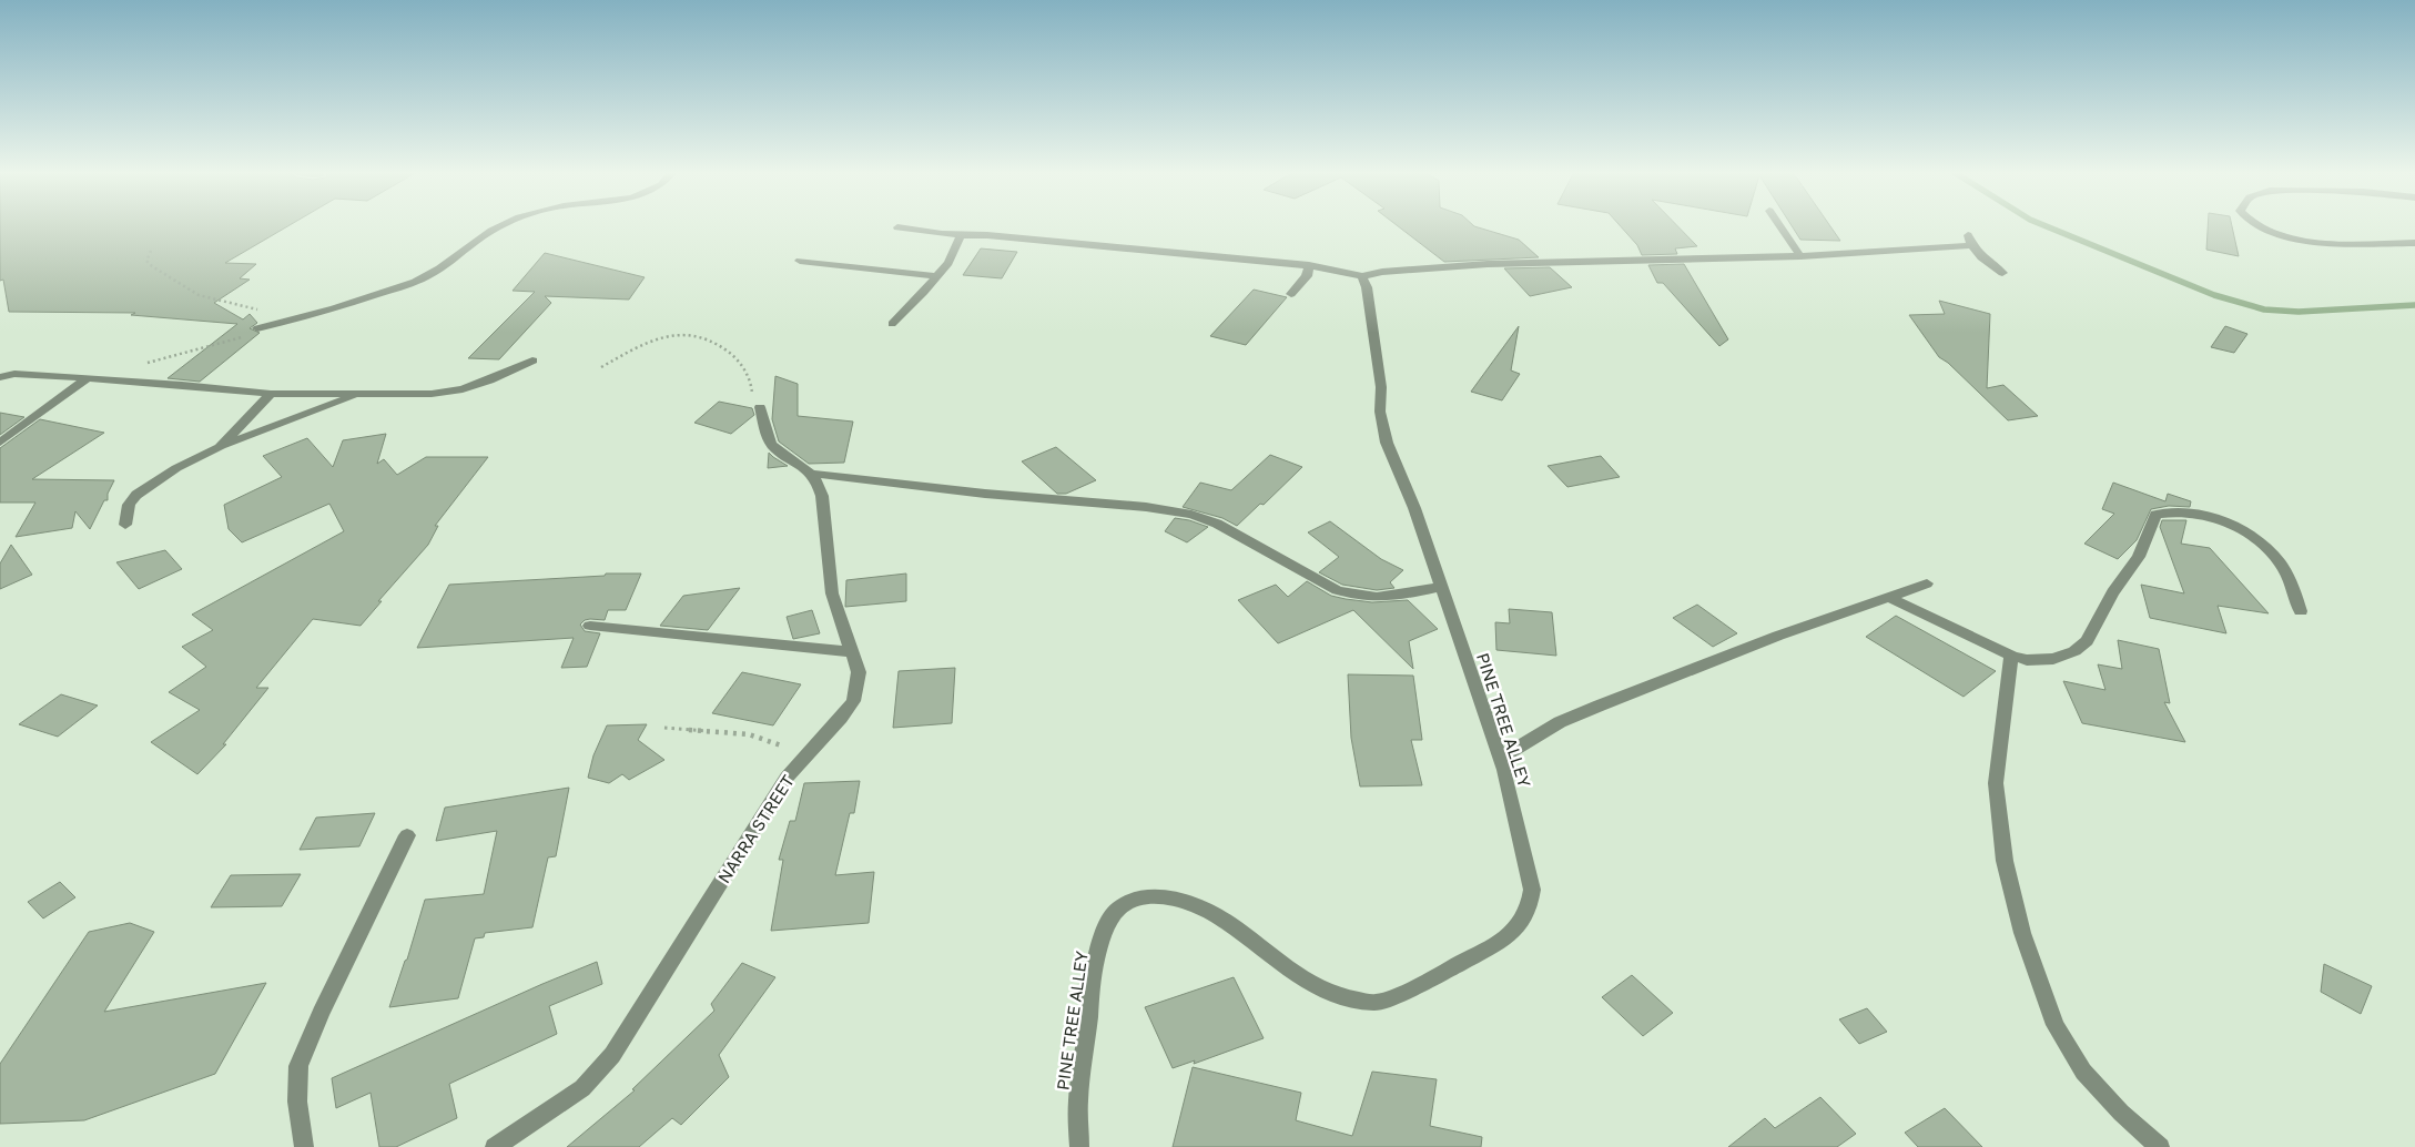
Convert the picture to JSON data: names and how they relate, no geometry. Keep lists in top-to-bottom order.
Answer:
{
  "streets": {
    "street": ["PINE TREE ALLEY", "NARRA STREET"]
  }
}
